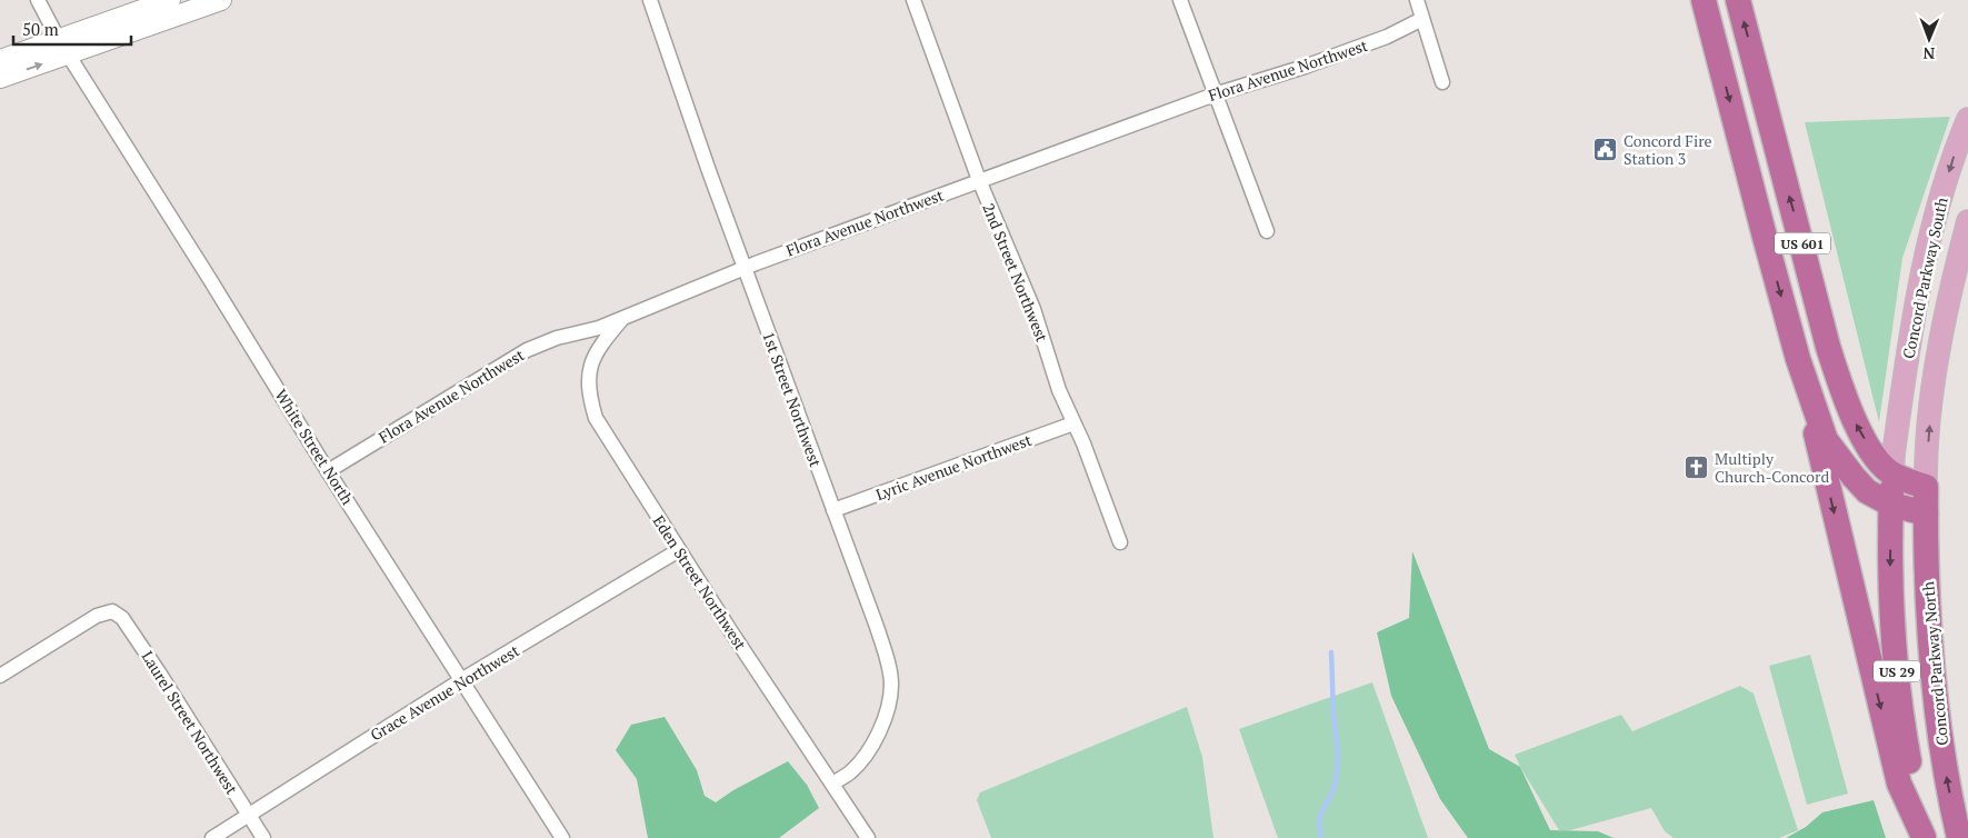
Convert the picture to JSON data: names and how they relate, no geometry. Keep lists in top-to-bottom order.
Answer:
{
  "streets": {
    "highway": ["US 601", "Concord Parkway North", "US 29"],
    "main road": ["Concord Parkway South"],
    "street": [
      "Flora Avenue Northwest",
      "2nd Street Northwest",
      "1st Street Northwest",
      "White Street North",
      "Lyric Avenue Northwest",
      "Eden Street Northwest",
      "Grace Avenue Northwest",
      "Laurel Street Northwest"
    ]
  },
  "crossings": [
    ["Flora Avenue Northwest", "2nd Street Northwest"],
    ["Flora Avenue Northwest", "1st Street Northwest"],
    ["Flora Avenue Northwest", "White Street North"],
    ["Flora Avenue Northwest", "Eden Street Northwest"],
    ["US 601", "Concord Parkway South"],
    ["US 601", "Concord Parkway North"],
    ["US 601", "US 29"],
    ["2nd Street Northwest", "Lyric Avenue Northwest"],
    ["Concord Parkway South", "Concord Parkway North"],
    ["Concord Parkway South", "US 29"],
    ["1st Street Northwest", "Lyric Avenue Northwest"],
    ["1st Street Northwest", "Eden Street Northwest"],
    ["White Street North", "Grace Avenue Northwest"],
    ["Eden Street Northwest", "Grace Avenue Northwest"],
    ["Grace Avenue Northwest", "Laurel Street Northwest"]
  ],
  "places": {
    "public building": ["Concord Fire Station 3"],
    "church": ["Multiply Church-Concord"]
  },
  "scale_bar": "50 m",
  "north": "bottom"
}
